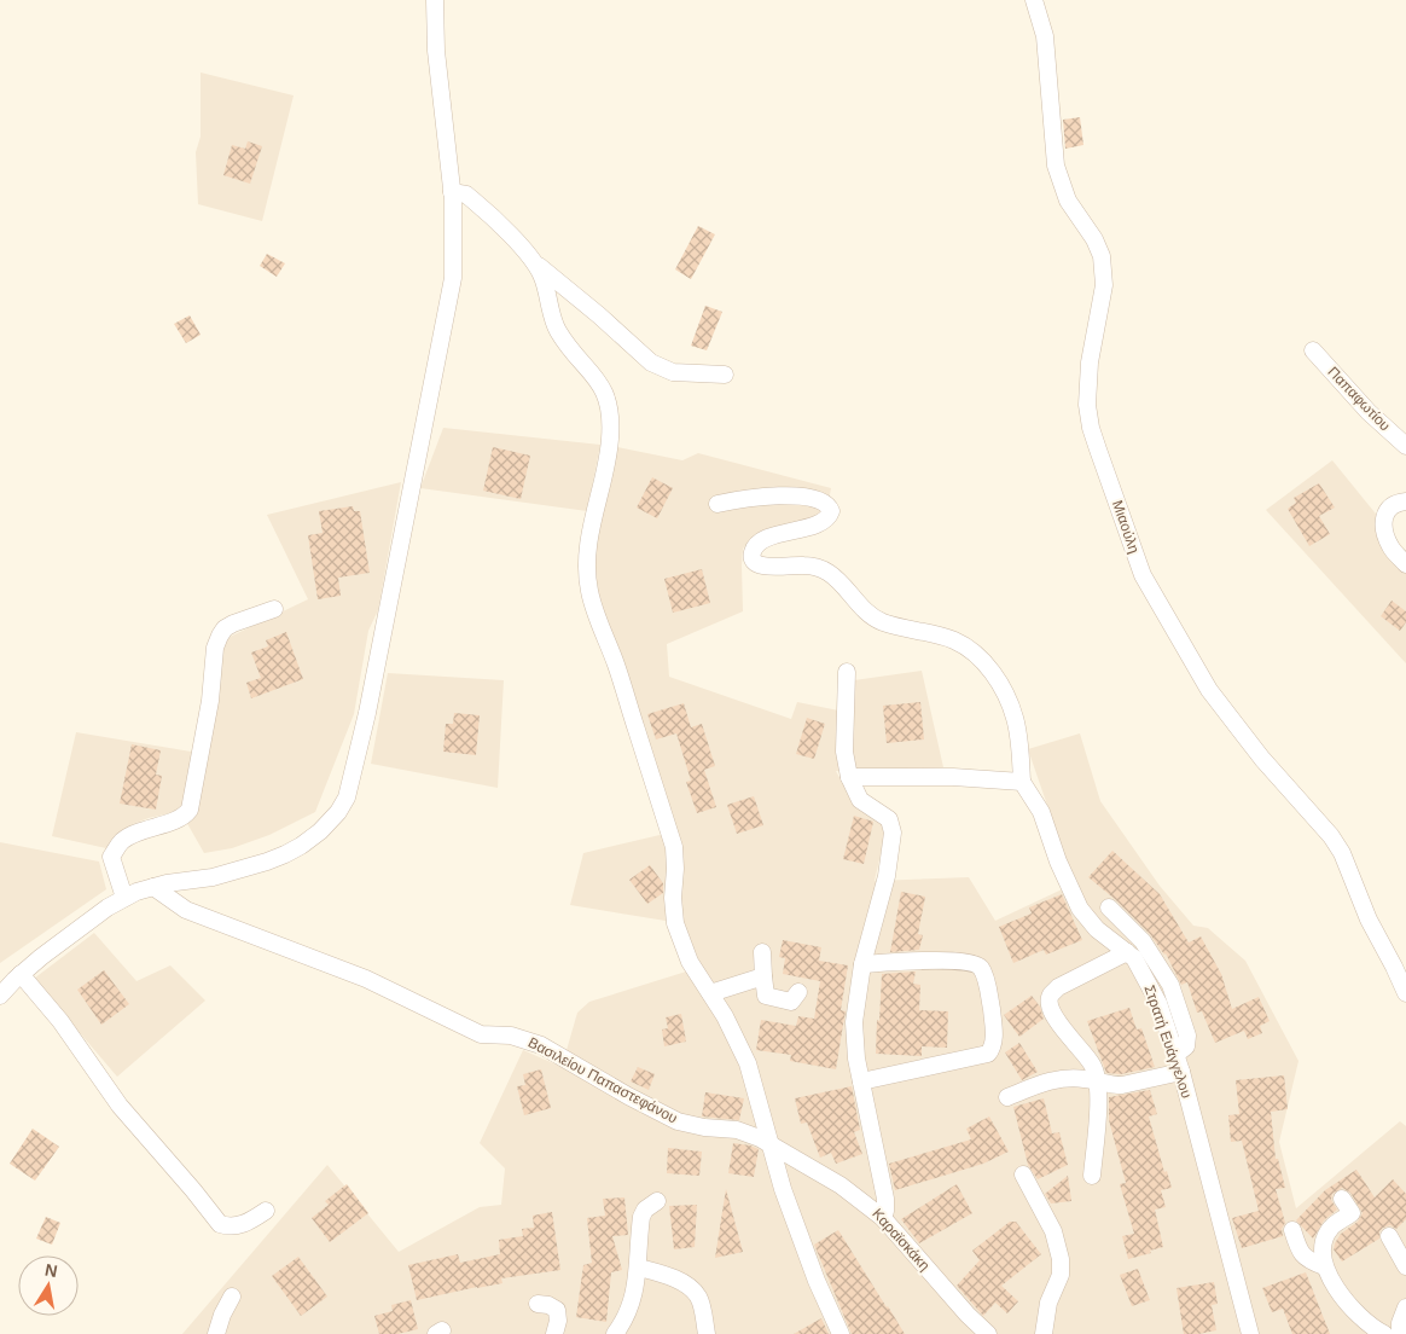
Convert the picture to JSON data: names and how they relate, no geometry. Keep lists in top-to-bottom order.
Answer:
{
  "streets": {
    "street": [
      "Παπαφωτίου",
      "Μιαούλη",
      "Στρατή Ευάγγελου",
      "Βασιλείου Παπαστεφάνου",
      "Καραϊσκάκη"
    ]
  },
  "crossings": [
    ["Βασιλείου Παπαστεφάνου", "Καραϊσκάκη"]
  ],
  "north": "top"
}
